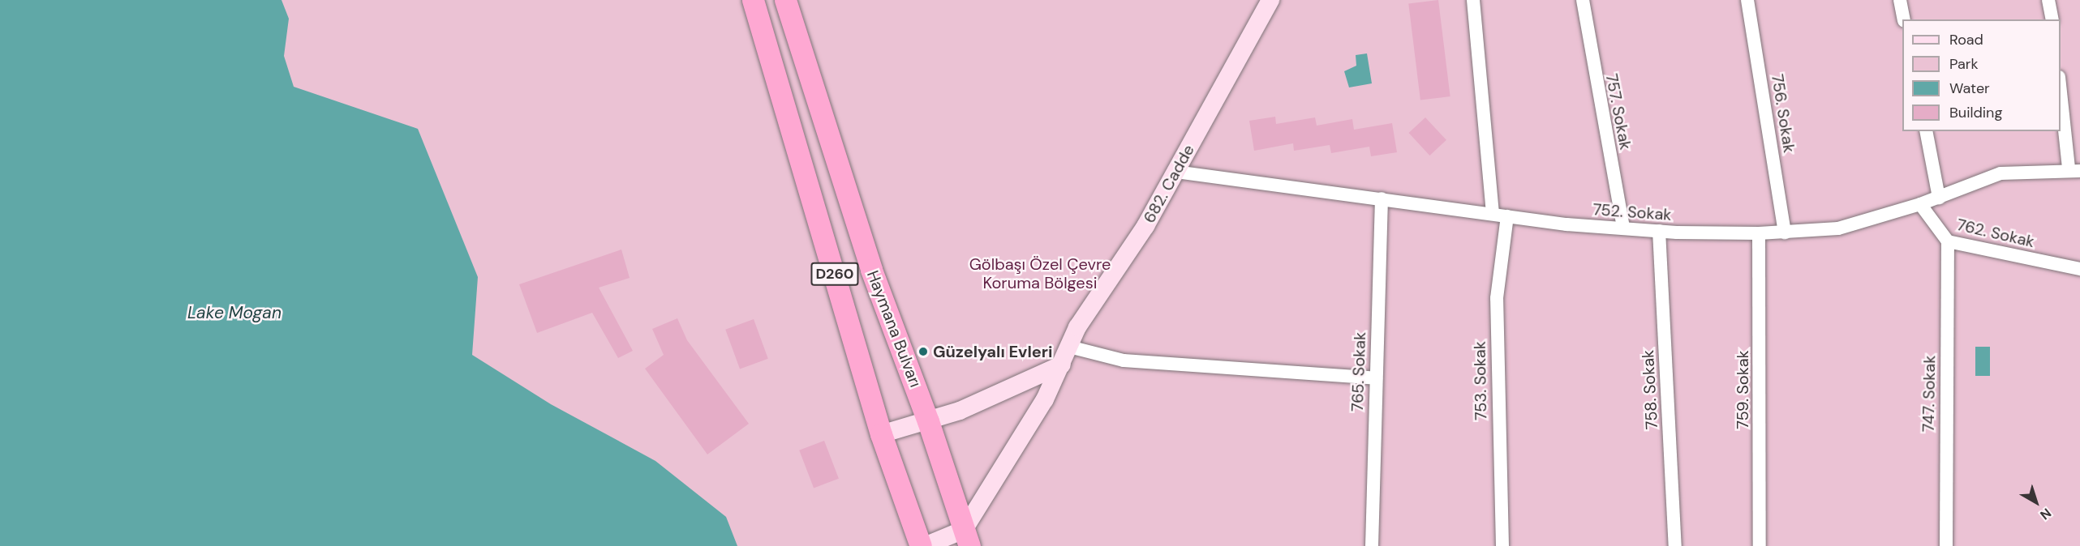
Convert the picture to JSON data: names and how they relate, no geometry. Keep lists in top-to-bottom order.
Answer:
{
  "streets": {
    "highway": ["D260", "Haymana Bulvarı"],
    "main road": ["682. Cadde"],
    "street": [
      "757. Sokak",
      "756. Sokak",
      "752. Sokak",
      "762. Sokak",
      "765. Sokak",
      "753. Sokak",
      "758. Sokak",
      "759. Sokak",
      "747. Sokak"
    ]
  },
  "crossings": [
    ["757. Sokak", "752. Sokak"],
    ["756. Sokak", "752. Sokak"],
    ["682. Cadde", "752. Sokak"],
    ["682. Cadde", "Haymana Bulvarı"],
    ["752. Sokak", "762. Sokak"],
    ["752. Sokak", "765. Sokak"],
    ["752. Sokak", "753. Sokak"],
    ["752. Sokak", "758. Sokak"],
    ["752. Sokak", "759. Sokak"],
    ["762. Sokak", "747. Sokak"]
  ],
  "water": ["Lake Mogan"],
  "parks": ["Gölbaşı Özel Çevre Koruma Bölgesi"],
  "places": ["Güzelyalı Evleri"],
  "legend": [
    "Road",
    "Park",
    "Water",
    "Building"
  ],
  "north": "bottom right"
}
